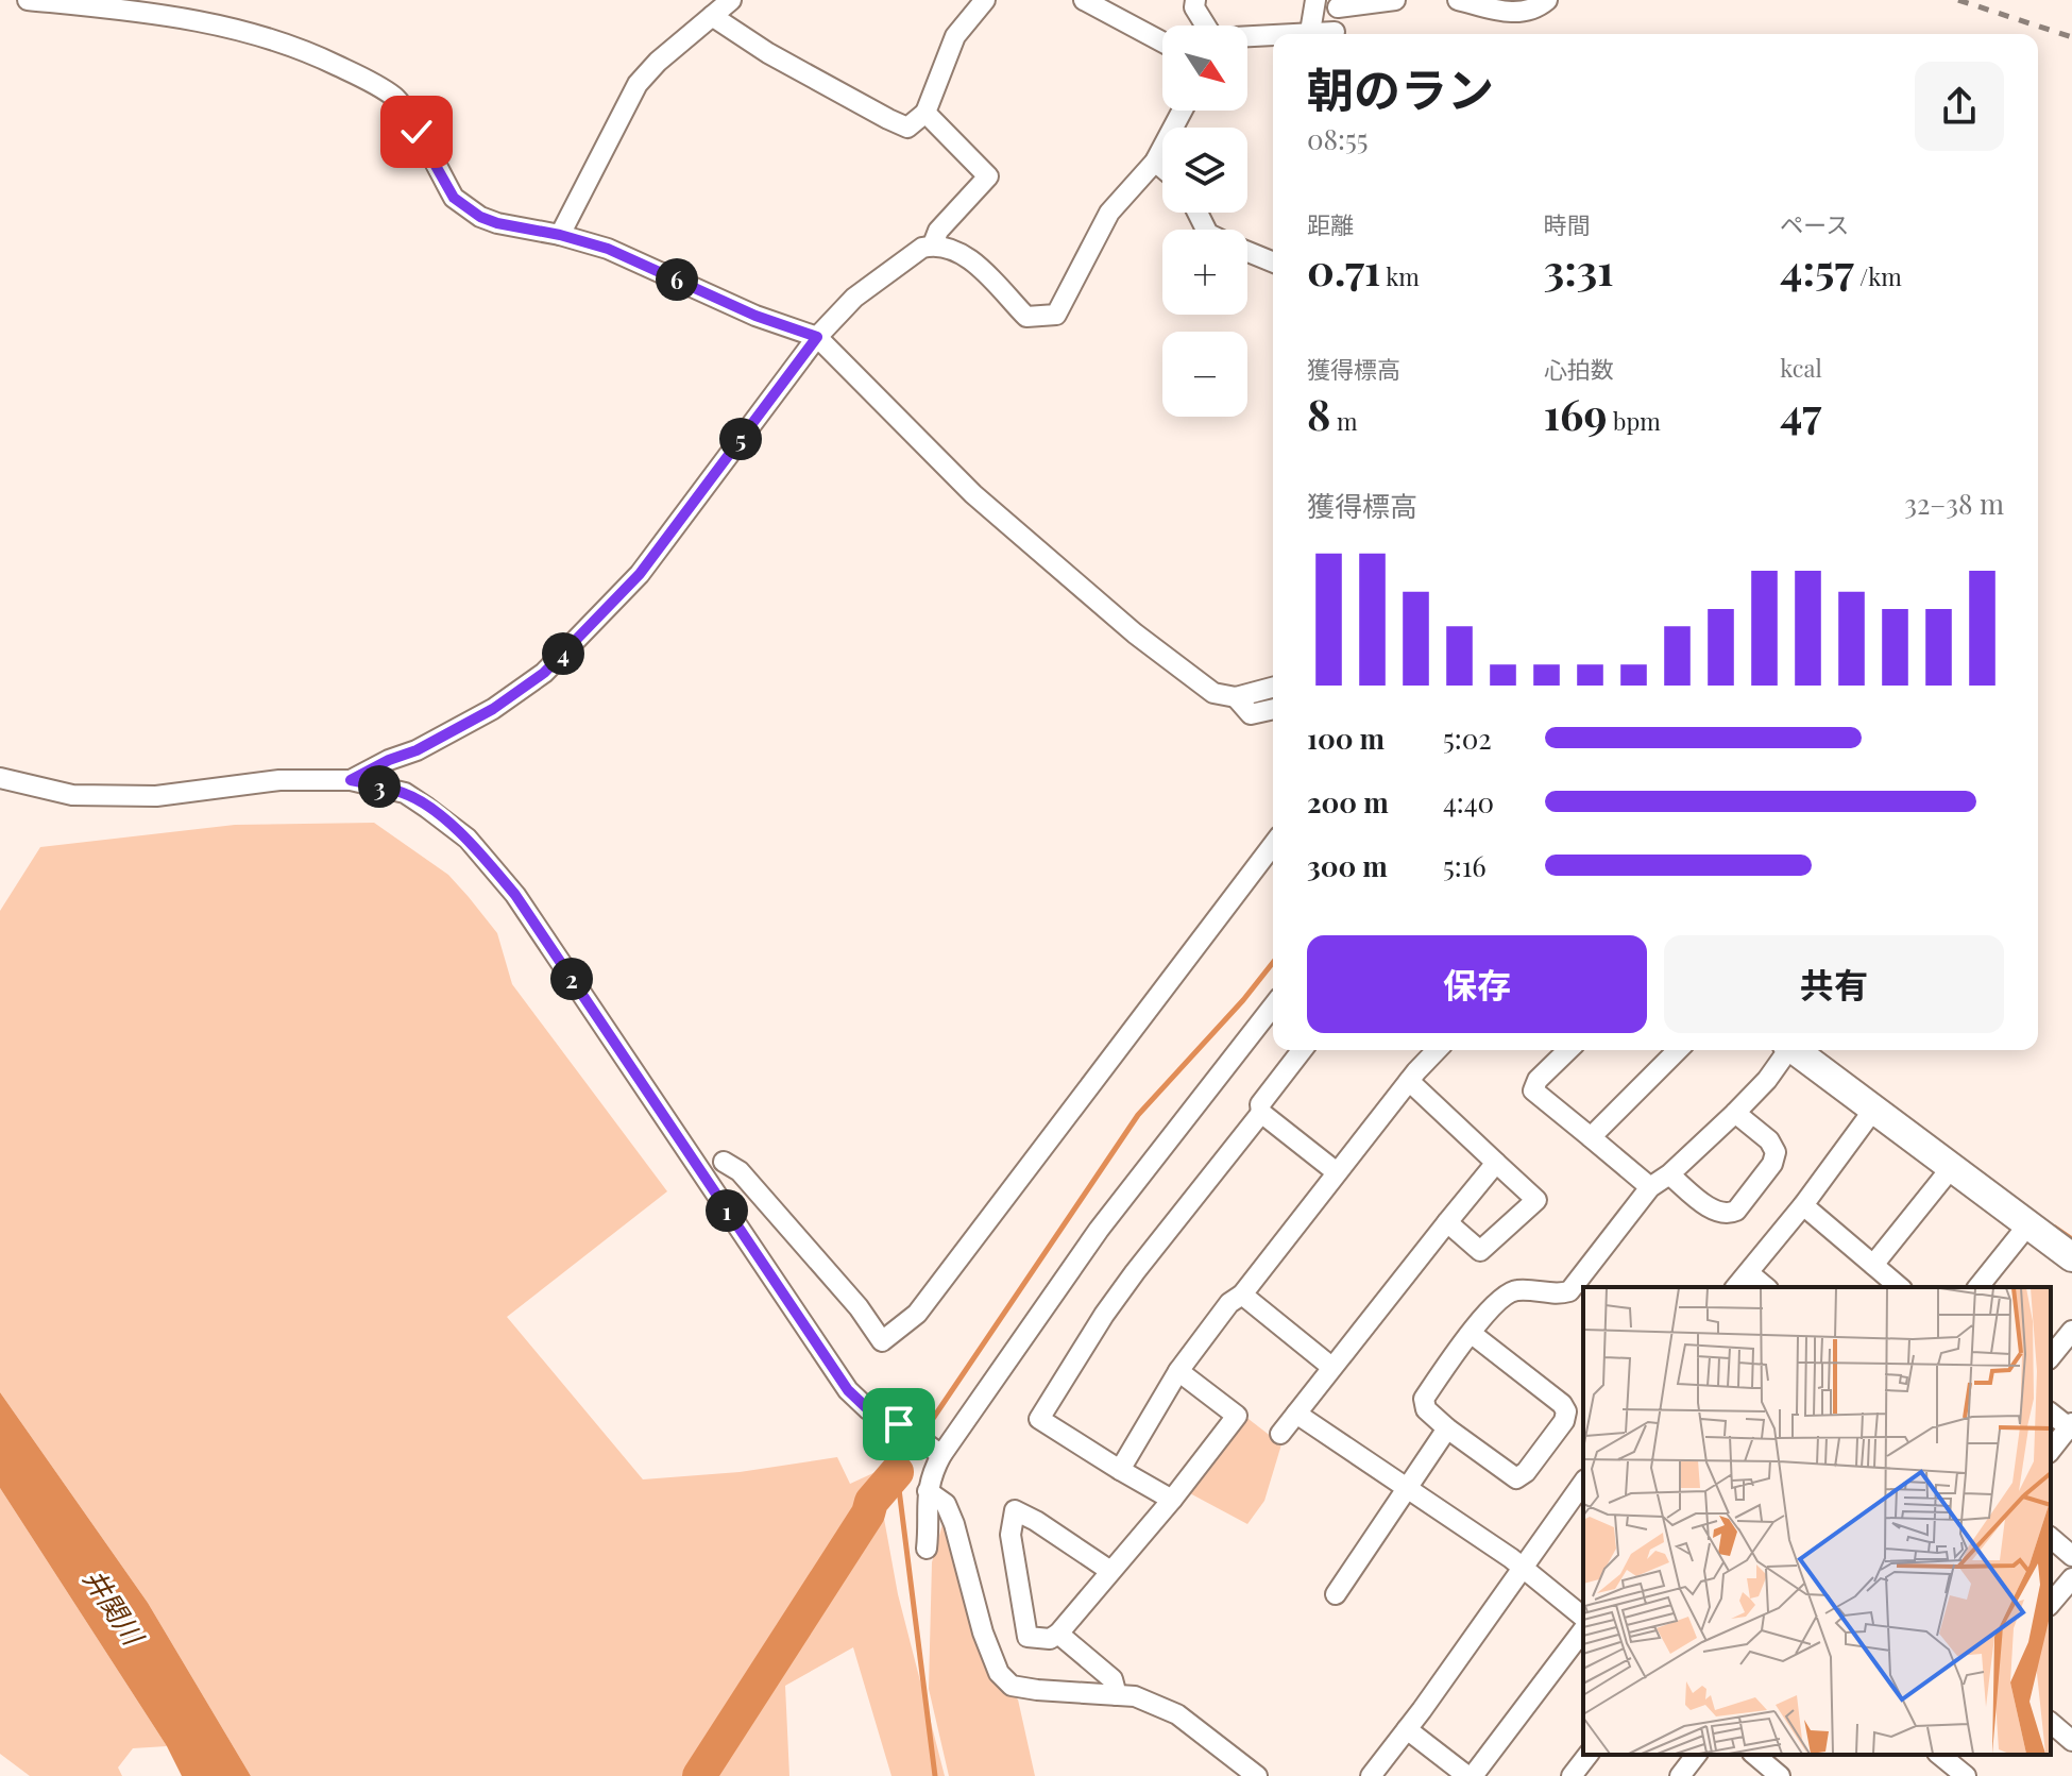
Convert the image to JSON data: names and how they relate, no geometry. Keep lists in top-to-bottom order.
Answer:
{
  "water": ["井関川"],
  "north": "bottom right",
  "page": {
    "map_buttons": ["+", "−"],
    "heading": ["朝のラン", "08:55"],
    "stats": [
      ["距離", "0.71 km"],
      ["時間", "3:31"],
      ["ペース", "4:57 /km"],
      ["獲得標高", "8 m"],
      ["心拍数", "169 bpm"],
      ["kcal", "47"]
    ],
    "pins": [
      "6",
      "5",
      "4",
      "3",
      "2",
      "1"
    ],
    "chart": ["獲得標高", "32–38 m"],
    "list": [
      {
        "name": "100 m",
        "note": "5:02"
      },
      {
        "name": "200 m",
        "note": "4:40"
      },
      {
        "name": "300 m",
        "note": "5:16"
      }
    ],
    "buttons": ["保存", "共有"]
  }
}
